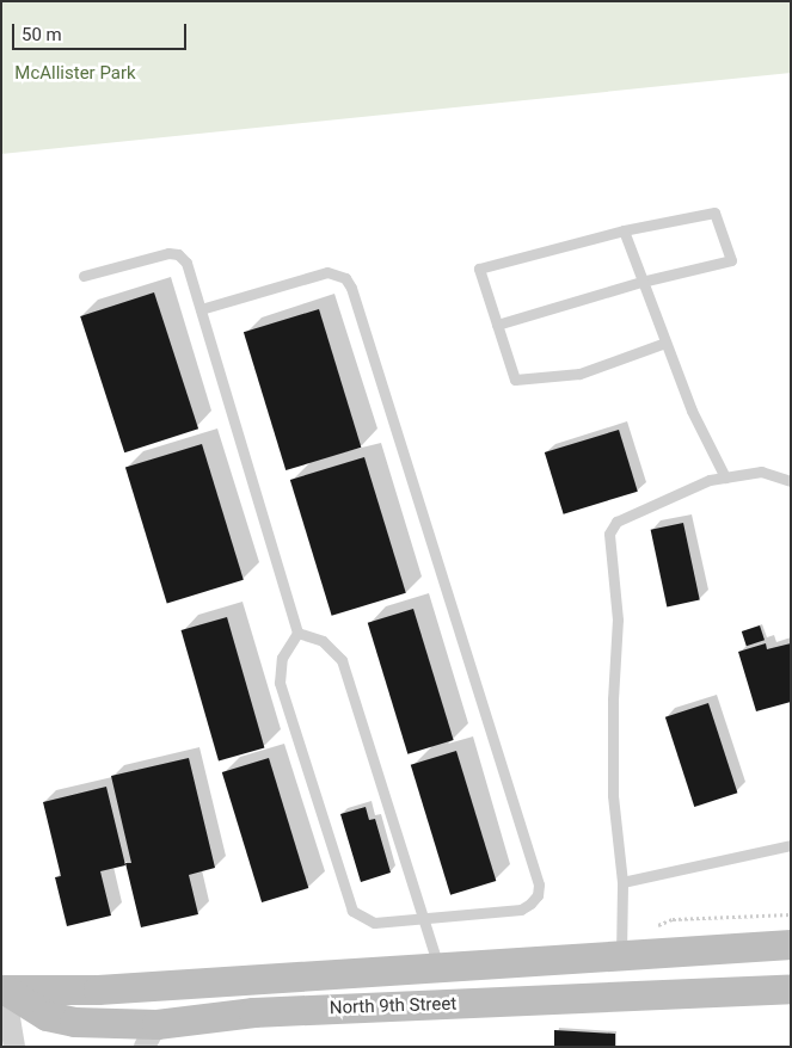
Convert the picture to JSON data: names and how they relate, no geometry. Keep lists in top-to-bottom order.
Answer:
{
  "streets": {
    "main road": ["North 9th Street"]
  },
  "parks": ["McAllister Park"],
  "scale_bar": "50 m"
}
